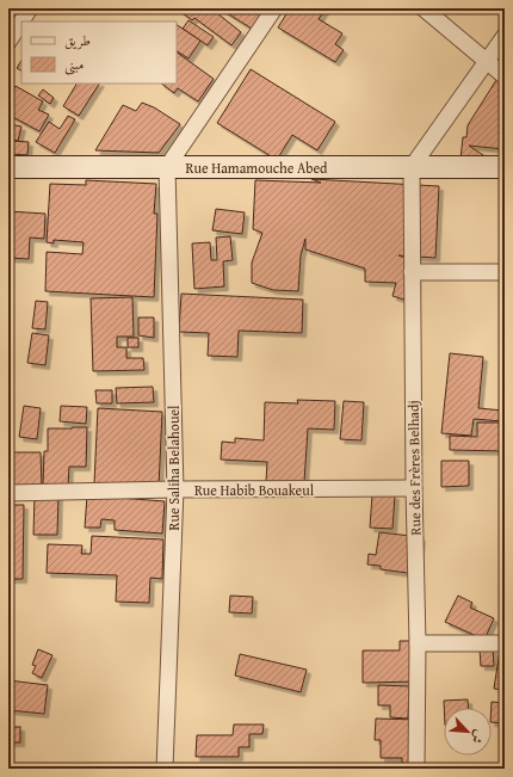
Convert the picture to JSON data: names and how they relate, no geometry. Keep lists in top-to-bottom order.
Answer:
{
  "streets": {
    "main road": ["Rue Hamamouche Abed"],
    "street": ["Rue Saliha Belahouel", "Rue des Frères Belhadj", "Rue Habib Bouakeul"]
  },
  "crossings": [
    ["Rue Hamamouche Abed", "Rue Saliha Belahouel"],
    ["Rue Hamamouche Abed", "Rue des Frères Belhadj"],
    ["Rue Saliha Belahouel", "Rue Habib Bouakeul"],
    ["Rue des Frères Belhadj", "Rue Habib Bouakeul"]
  ],
  "legend": ["طريق", "مبنى"],
  "north": "bottom right"
}
